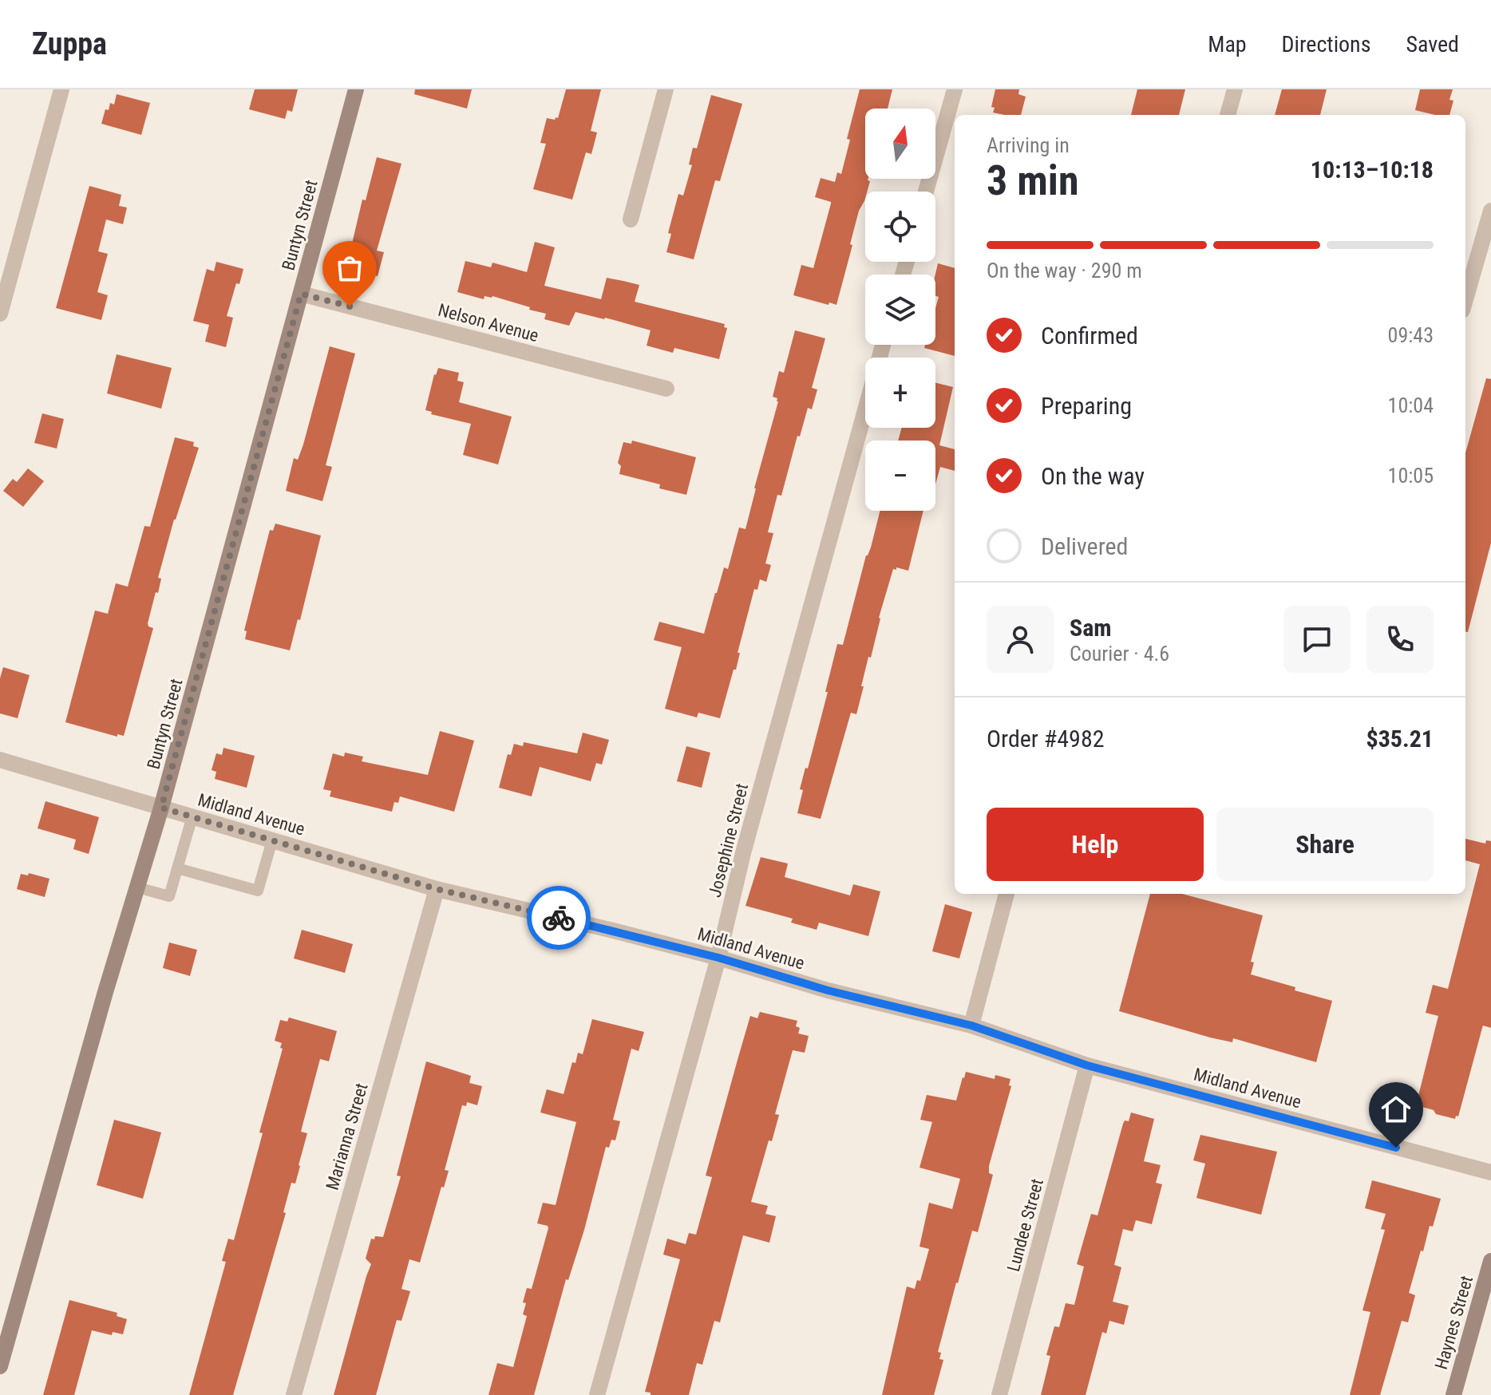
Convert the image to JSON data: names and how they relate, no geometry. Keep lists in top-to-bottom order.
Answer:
{
  "streets": {
    "street": [
      "Buntyn Street",
      "Nelson Avenue",
      "Midland Avenue",
      "Josephine Street",
      "Marianna Street",
      "Lundee Street",
      "Haynes Street"
    ]
  },
  "crossings": [
    ["Buntyn Street", "Nelson Avenue"],
    ["Buntyn Street", "Midland Avenue"],
    ["Midland Avenue", "Josephine Street"],
    ["Midland Avenue", "Marianna Street"],
    ["Midland Avenue", "Lundee Street"]
  ],
  "north": "top",
  "page": {
    "header": "Zuppa",
    "nav": ["Map", "Directions", "Saved"],
    "map_buttons": ["+", "−"],
    "heading": ["3 min", "Arriving in", "10:13–10:18"],
    "panel": [
      "Sam",
      "Courier · 4.6",
      "Order #4982",
      "$35.21"
    ],
    "bar": "On the way · 290 m",
    "list": [
      ["Confirmed", "09:43"],
      ["Preparing", "10:04"],
      ["On the way", "10:05"],
      "Delivered"
    ],
    "buttons": ["Help", "Share"]
  }
}
